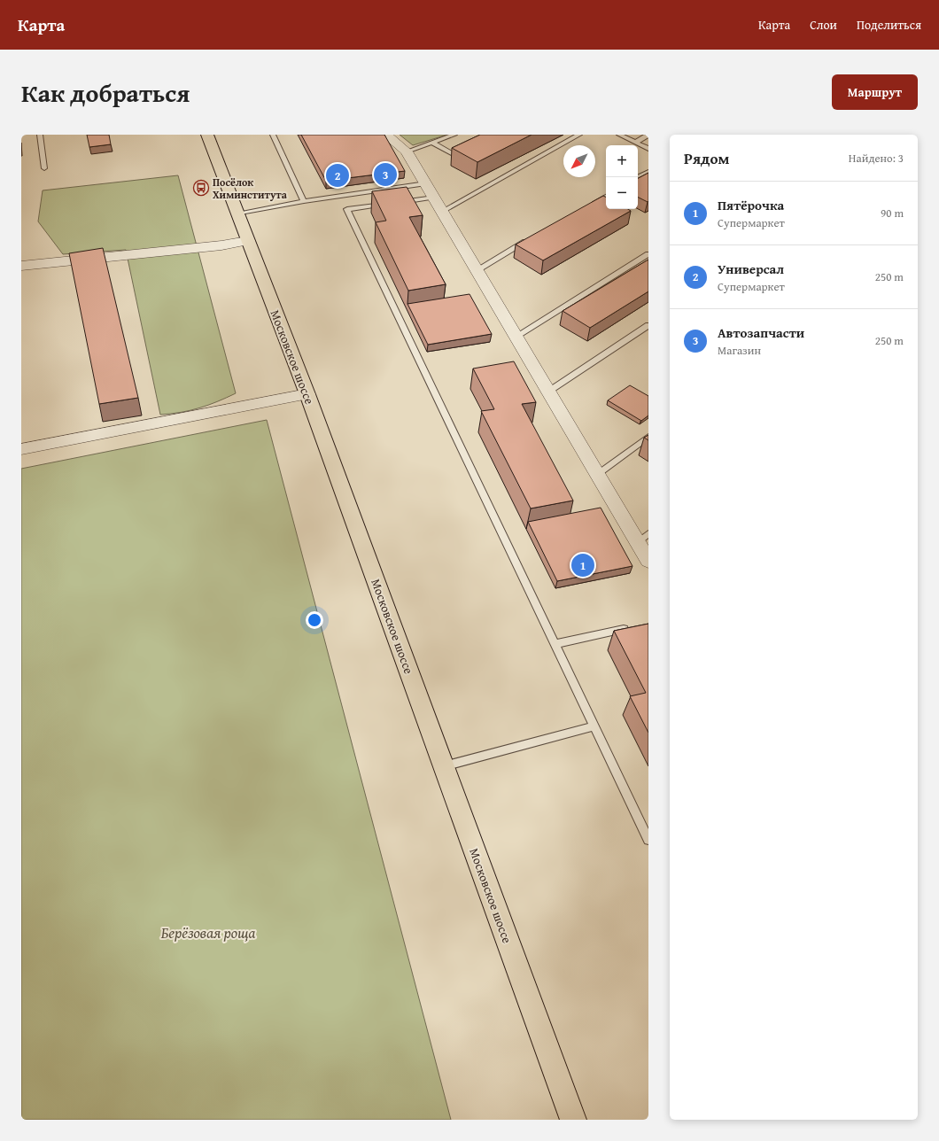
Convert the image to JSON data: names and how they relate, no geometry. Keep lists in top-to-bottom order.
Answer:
{
  "streets": {
    "main road": ["Московское шоссе"]
  },
  "parks": ["Берёзовая роща"],
  "places": {
    "bus stop": ["Посёлок Химинститута"]
  },
  "north": "bottom left",
  "page": {
    "header": "Карта",
    "nav": ["Карта", "Слои", "Поделиться"],
    "title": "Как добраться",
    "buttons": "Маршрут",
    "heading": ["Рядом", "Найдено: 3"],
    "map_buttons": ["+", "−"],
    "pins": ["3", "2", "1"],
    "list": [
      {
        "mark": "1",
        "name": "Пятёрочка",
        "note": "Супермаркет",
        "value": "90 m"
      },
      {
        "mark": "2",
        "name": "Универсал",
        "note": "Супермаркет",
        "value": "250 m"
      },
      {
        "mark": "3",
        "name": "Автозапчасти",
        "note": "Магазин",
        "value": "250 m"
      }
    ]
  }
}
